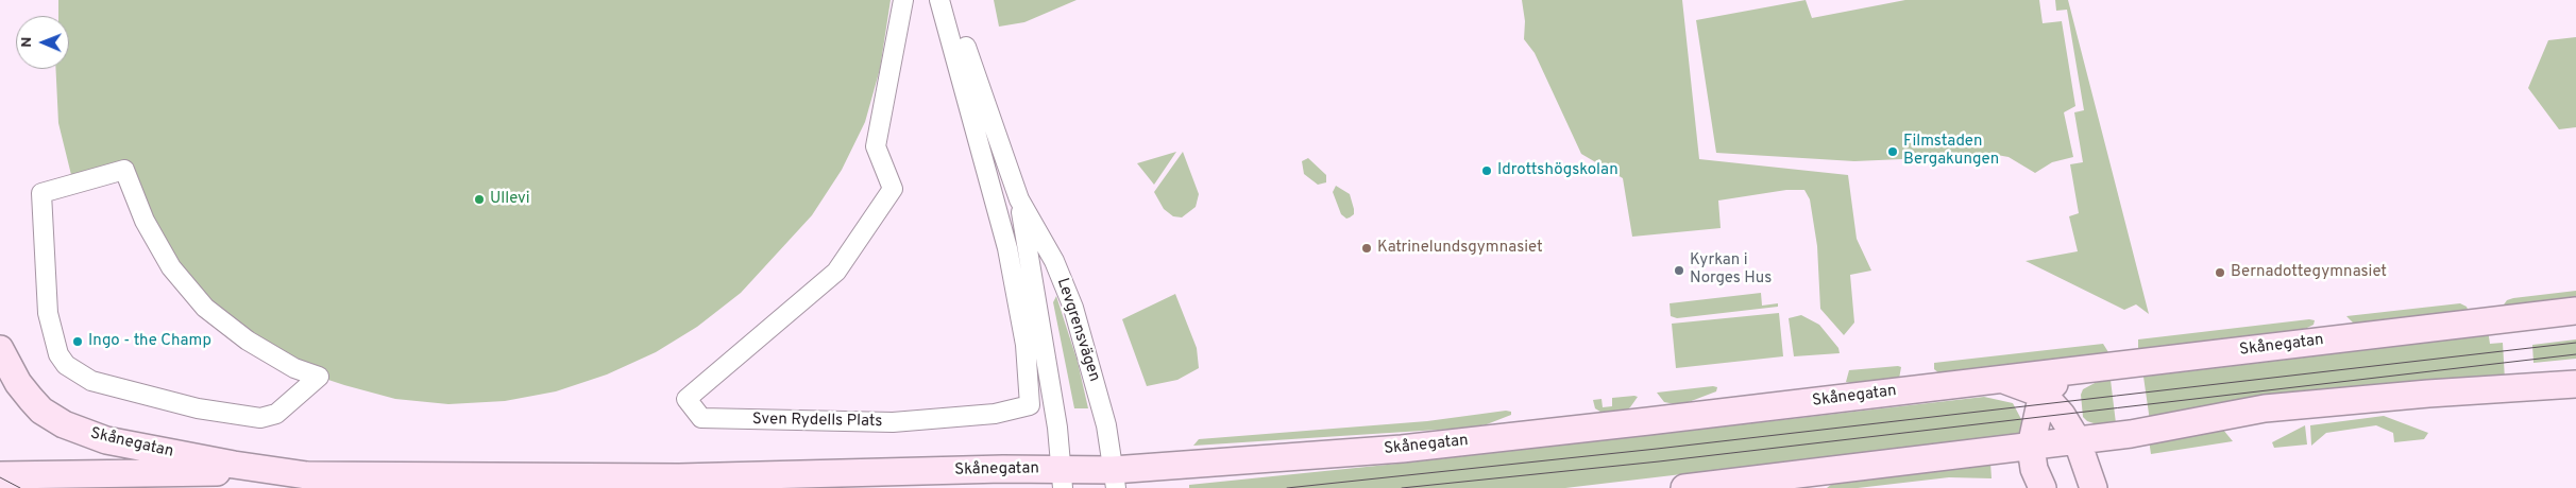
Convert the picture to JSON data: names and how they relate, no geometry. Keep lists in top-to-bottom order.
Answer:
{
  "streets": {
    "main road": ["Skånegatan"],
    "street": ["Levgrensvägen", "Sven Rydells Plats"]
  },
  "crossings": [
    ["Levgrensvägen", "Skånegatan"]
  ],
  "places": [
    "Filmstaden Bergakungen",
    "Idrottshögskolan",
    "Ullevi",
    "Katrinelundsgymnasiet",
    "Kyrkan i Norges Hus",
    "Bernadottegymnasiet",
    "Ingo - the Champ"
  ],
  "north": "left"
}
